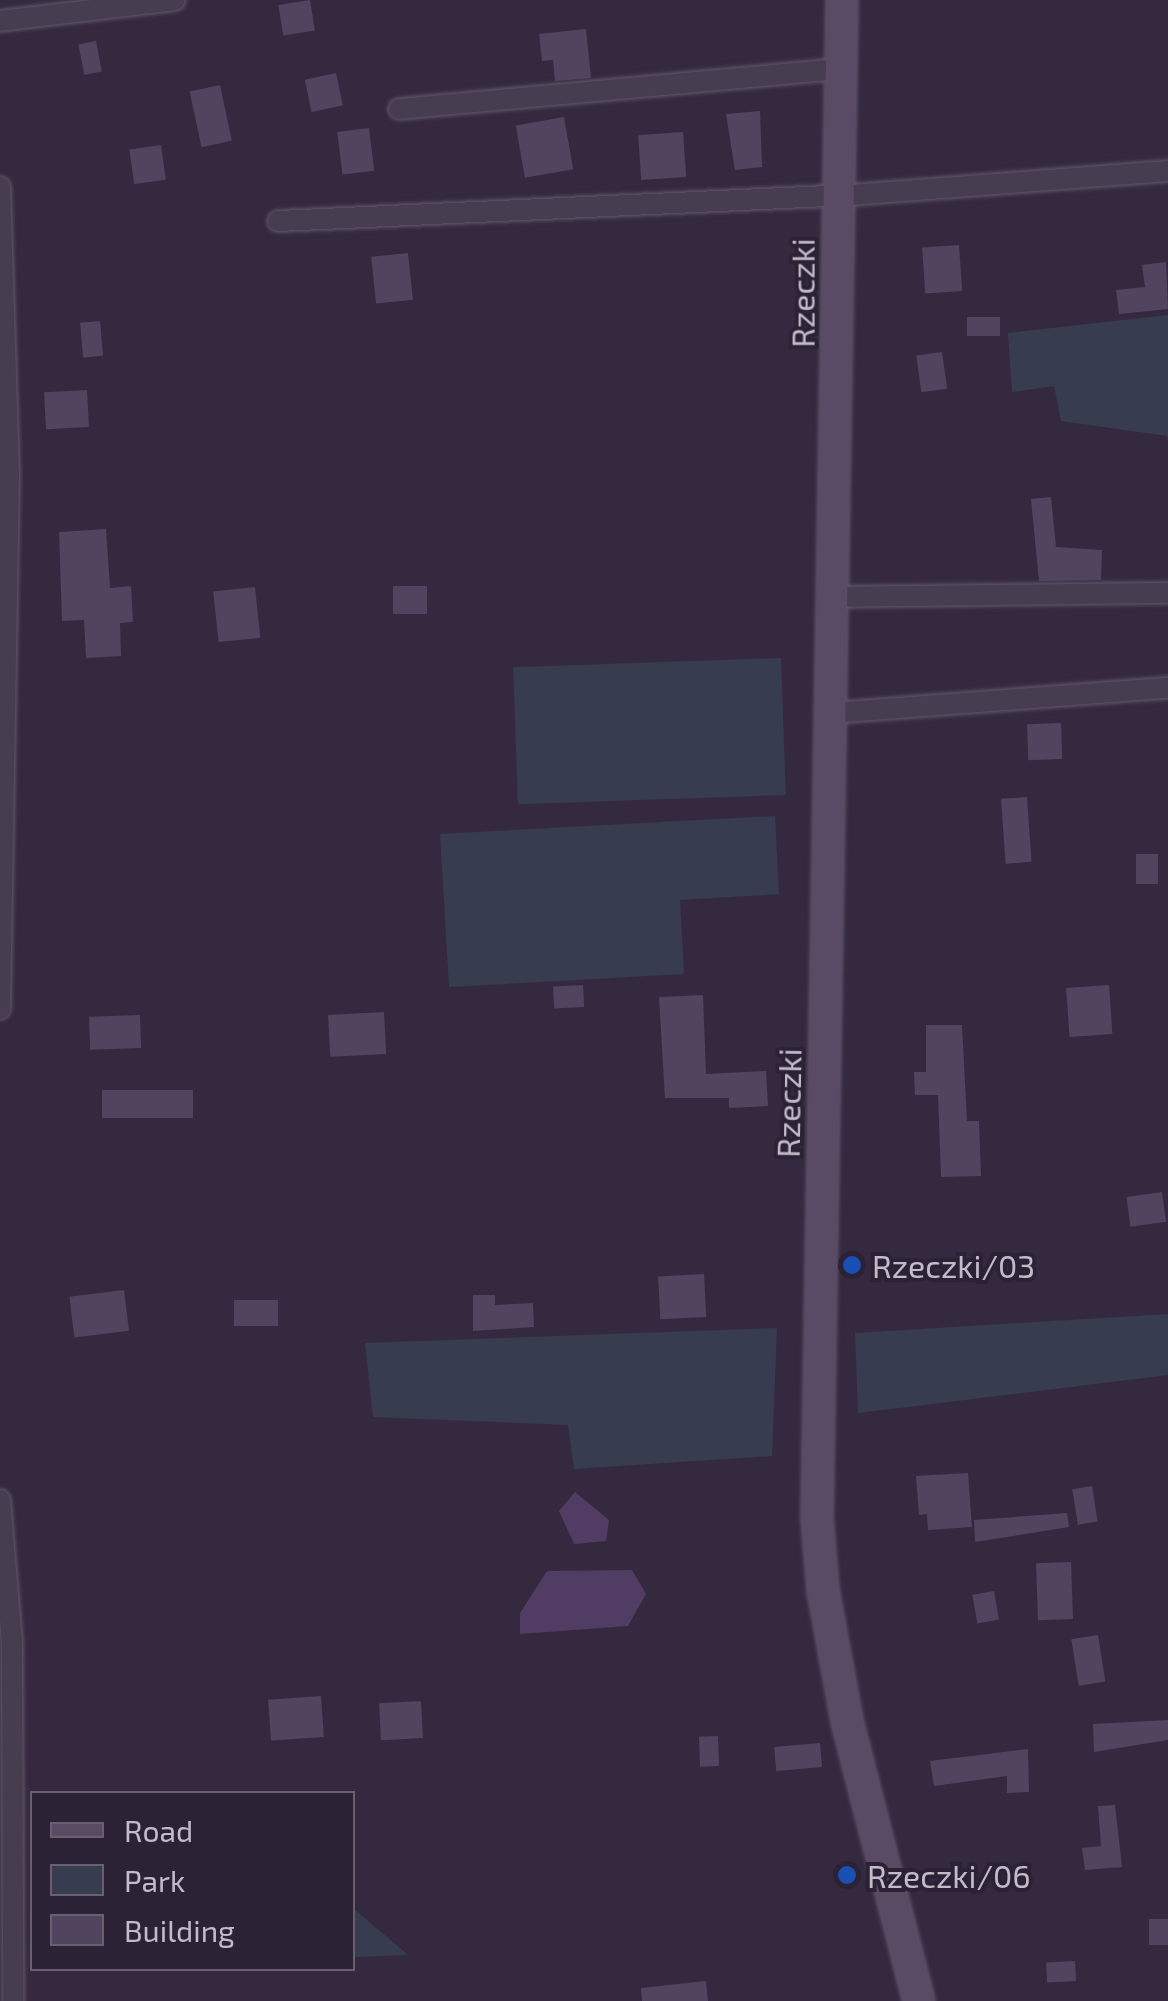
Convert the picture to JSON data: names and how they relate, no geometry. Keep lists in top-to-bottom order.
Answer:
{
  "streets": {
    "main road": ["Rzeczki"]
  },
  "places": ["Rzeczki/03", "Rzeczki/06"],
  "legend": ["Road", "Park", "Building"]
}
